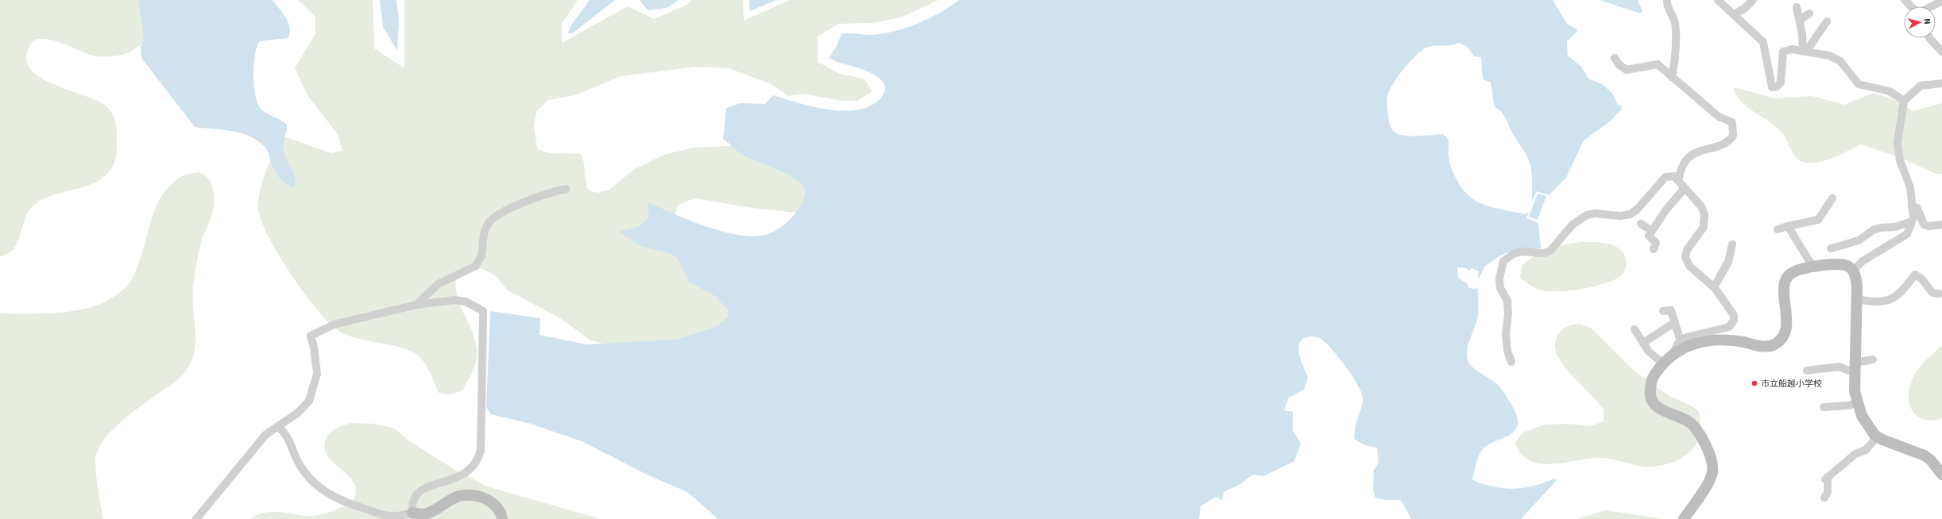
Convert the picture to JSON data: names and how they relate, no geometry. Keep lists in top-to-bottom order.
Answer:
{
  "places": ["市立船越小学校"],
  "north": "right"
}
